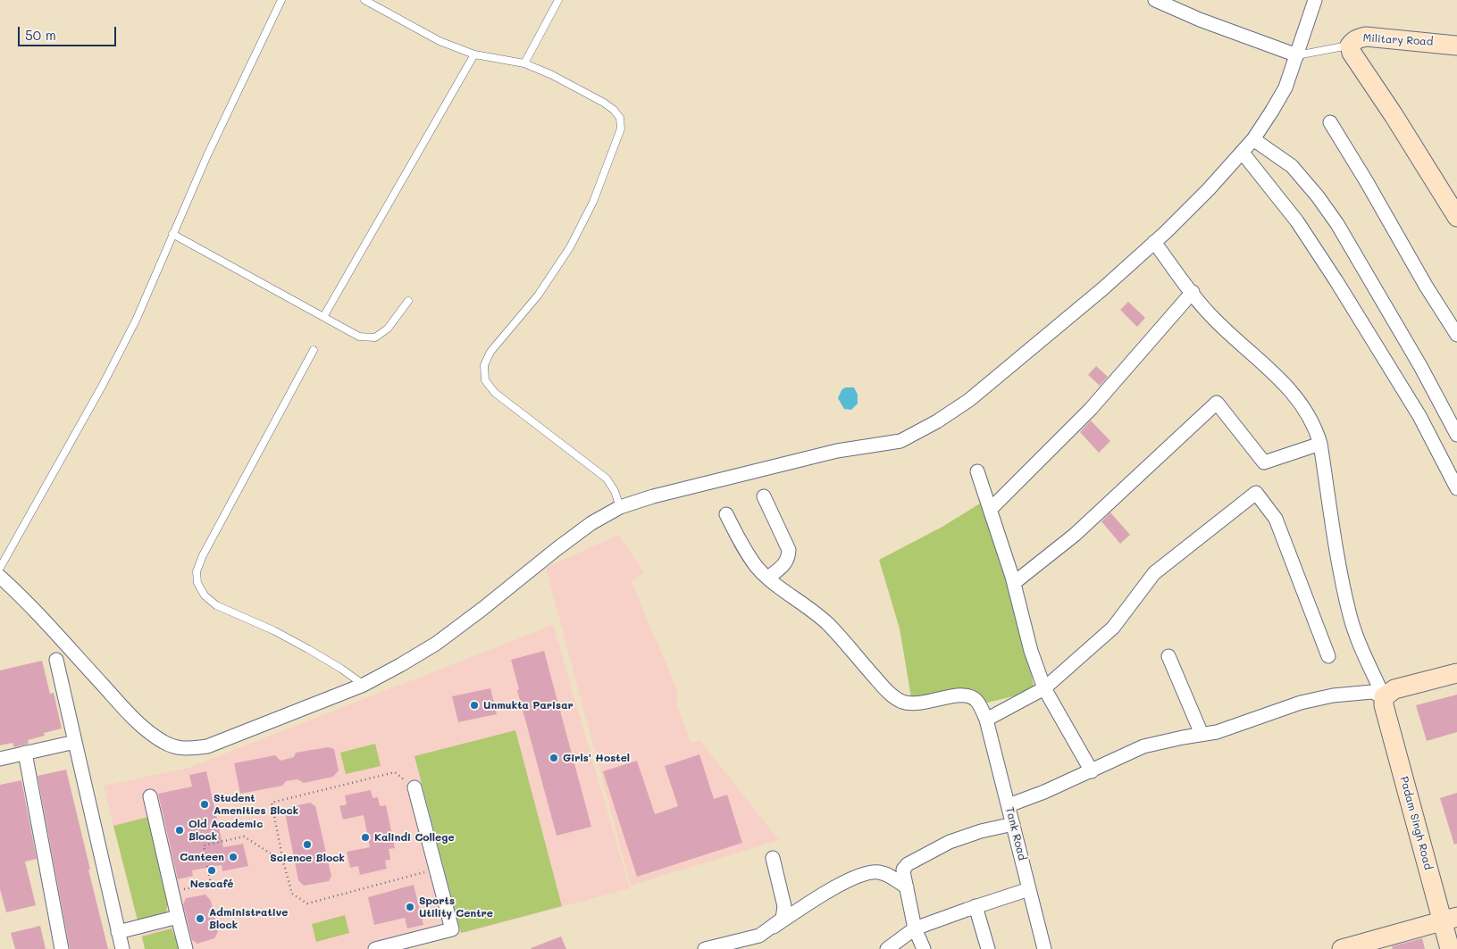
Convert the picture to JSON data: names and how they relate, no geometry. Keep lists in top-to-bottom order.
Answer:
{
  "streets": {
    "street": ["Military Road", "Padam Singh Road", "Tank Road"]
  },
  "places": [
    "Unmukta Parisar",
    "Girls' Hostel",
    "Student Amenities Block",
    "Old Academic Block",
    "Kalindi College",
    "Science Block",
    "Canteen",
    "Nescafé",
    "Sports Utility Centre",
    "Administrative Block"
  ],
  "scale_bar": "50 m"
}
